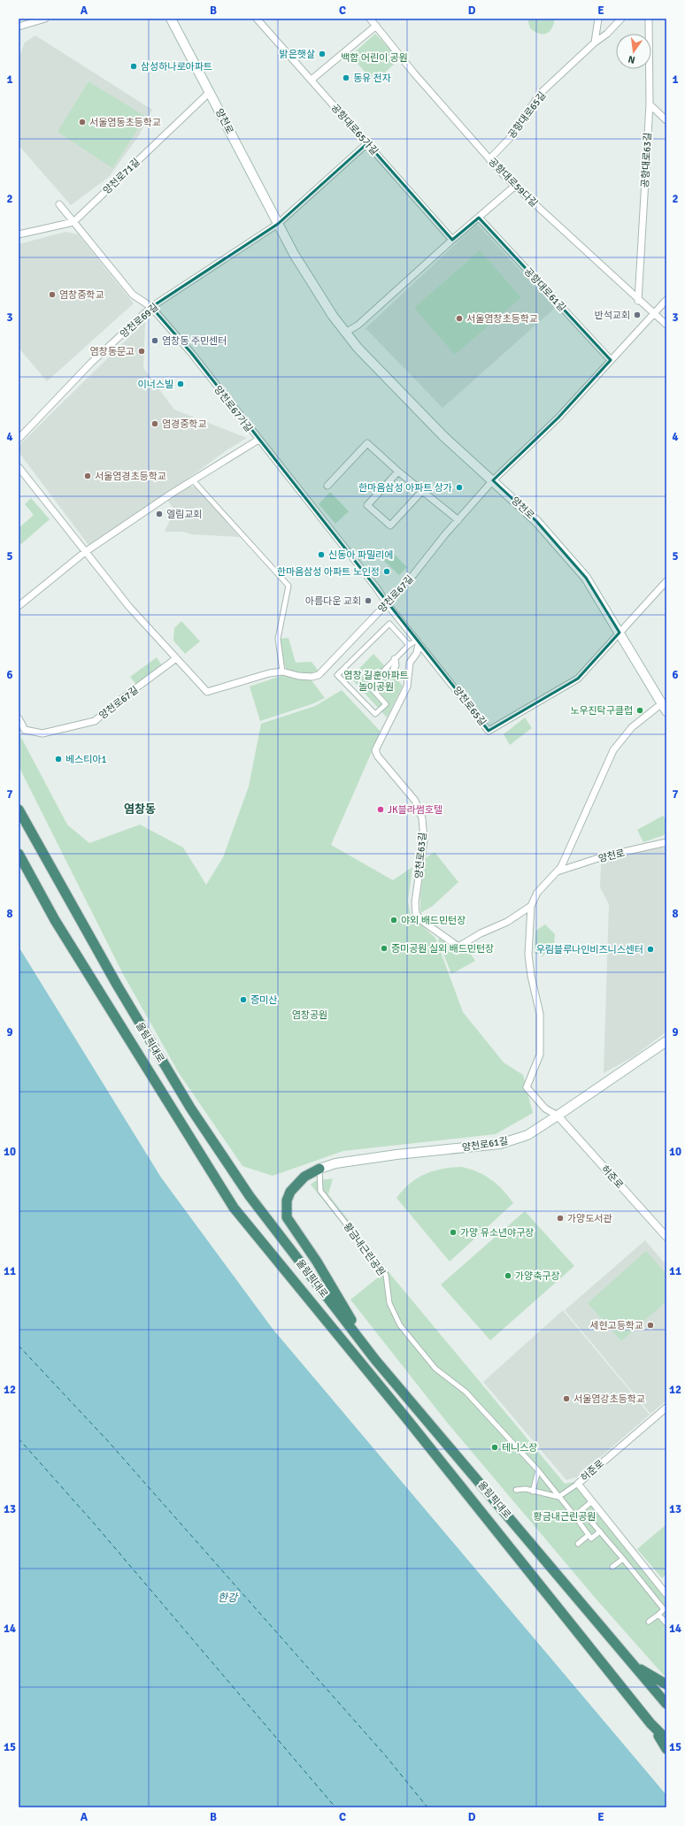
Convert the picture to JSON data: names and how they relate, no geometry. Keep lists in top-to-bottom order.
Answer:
{
  "streets": {
    "highway": ["올림픽대로"],
    "main road": ["양천로", "양천로61길"],
    "street": [
      "공항대로65길",
      "공항대로65가길",
      "공항대로63길",
      "양천로71길",
      "공항대로59다길",
      "공항대로61길",
      "양천로69길",
      "양천로67가길",
      "양천로67길",
      "양천로65길",
      "양천로63길",
      "허준로",
      "황금내근린공원"
    ]
  },
  "crossings": [
    ["공항대로65길", "공항대로59다길"],
    ["양천로", "양천로71길"],
    ["양천로", "양천로69길"],
    ["양천로", "양천로67길"],
    ["양천로", "양천로65길"],
    ["양천로", "양천로63길"],
    ["공항대로63길", "공항대로59다길"],
    ["양천로71길", "양천로67가길"],
    ["양천로69길", "양천로67가길"],
    ["양천로67가길", "양천로67길"],
    ["양천로67가길", "양천로65길"],
    ["양천로67길", "양천로65길"],
    ["양천로65길", "양천로63길"],
    ["양천로63길", "양천로61길"],
    ["양천로63길", "허준로"],
    ["양천로61길", "허준로"],
    ["양천로61길", "황금내근린공원"]
  ],
  "districts": ["염창동"],
  "water": ["한강"],
  "parks": [
    "백합 어린이 공원",
    "염창 길훈아파트 놀이공원",
    "염창공원",
    "황금내근린공원"
  ],
  "places": [
    "밝은햇살",
    "삼성하나로아파트",
    "동유 전자",
    "서울염동초등학교",
    "염창중학교",
    "반석교회",
    "서울염창초등학교",
    "염창동 주민센터",
    "염창동문고",
    "이너스빌",
    "염경중학교",
    "서울염경초등학교",
    "한마음삼성 아파트 상가",
    "엘림교회",
    "신동아 파밀리에",
    "한마음삼성 아파트 노인정",
    "아름다운 교회",
    "노우진탁구클럽",
    "베스티아1",
    "JK블라썸호텔",
    "야외 배드민턴장",
    "증미공원 실외 배드민턴장",
    "우림블루나인비즈니스센터",
    "증미산",
    "가양도서관",
    "가양 유소년야구장",
    "가양축구장",
    "세현고등학교",
    "서울염강초등학교",
    "테니스장"
  ],
  "north": "bottom",
  "grid": {
    "columns": [
      "A",
      "B",
      "C",
      "D",
      "E"
    ],
    "rows": [
      "1",
      "2",
      "3",
      "4",
      "5",
      "6",
      "7",
      "8",
      "9",
      "10",
      "11",
      "12",
      "13",
      "14",
      "15"
    ]
  }
}
